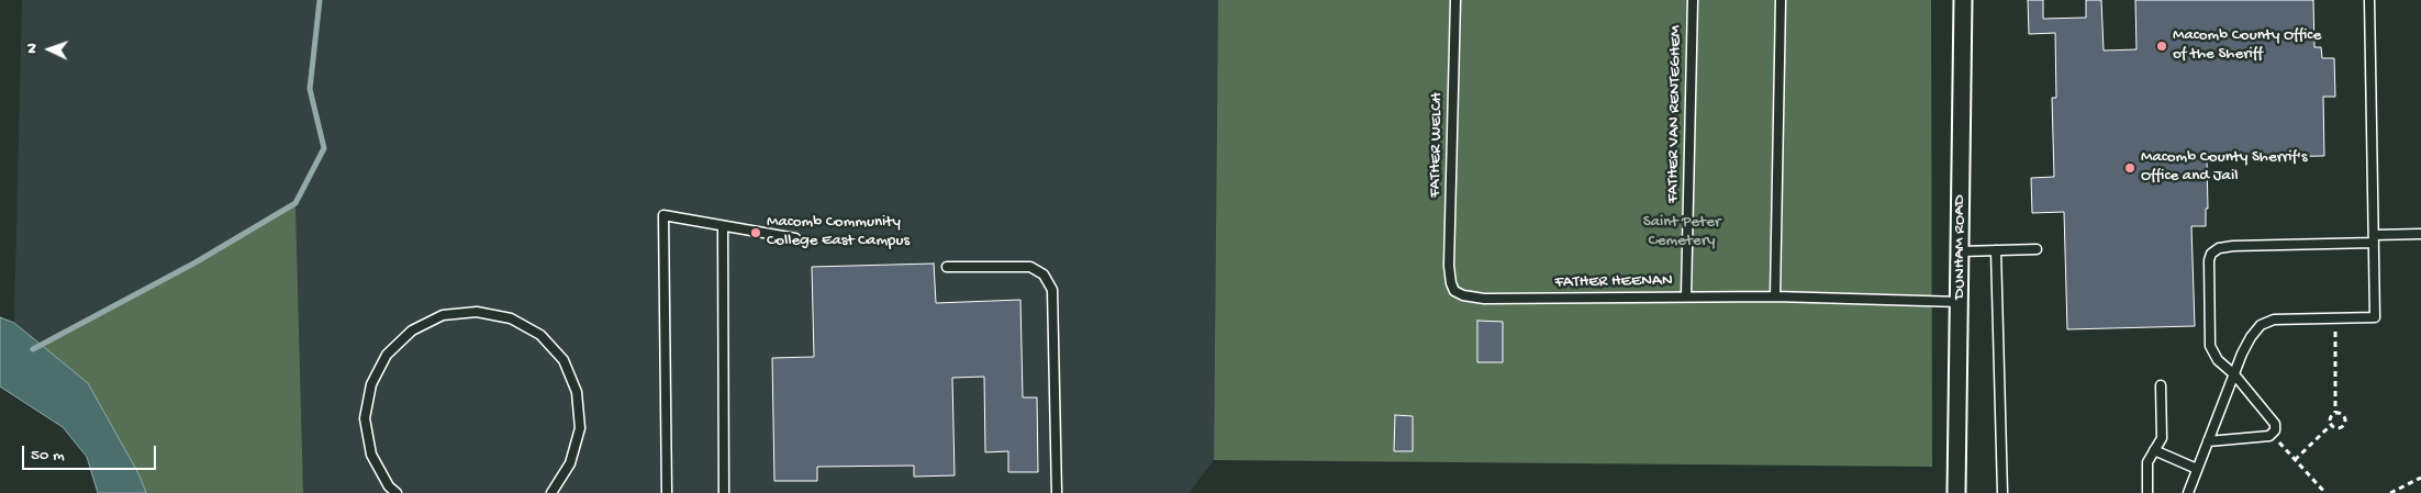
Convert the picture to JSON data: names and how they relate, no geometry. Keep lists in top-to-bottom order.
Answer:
{
  "streets": {
    "street": ["DUNHAM ROAD"],
    "lane": ["FATHER VAN RENTEGHEM", "FATHER WELCH", "FATHER HEENAN"]
  },
  "crossings": [
    ["FATHER VAN RENTEGHEM", "FATHER HEENAN"],
    ["FATHER WELCH", "FATHER HEENAN"],
    ["DUNHAM ROAD", "FATHER HEENAN"]
  ],
  "parks": ["Saint Peter Cemetery"],
  "places": ["Macomb County Office of the Sheriff", "Macomb County Sherrif's Office and Jail", "Macomb Community College East Campus"],
  "scale_bar": "50 m",
  "north": "left"
}
